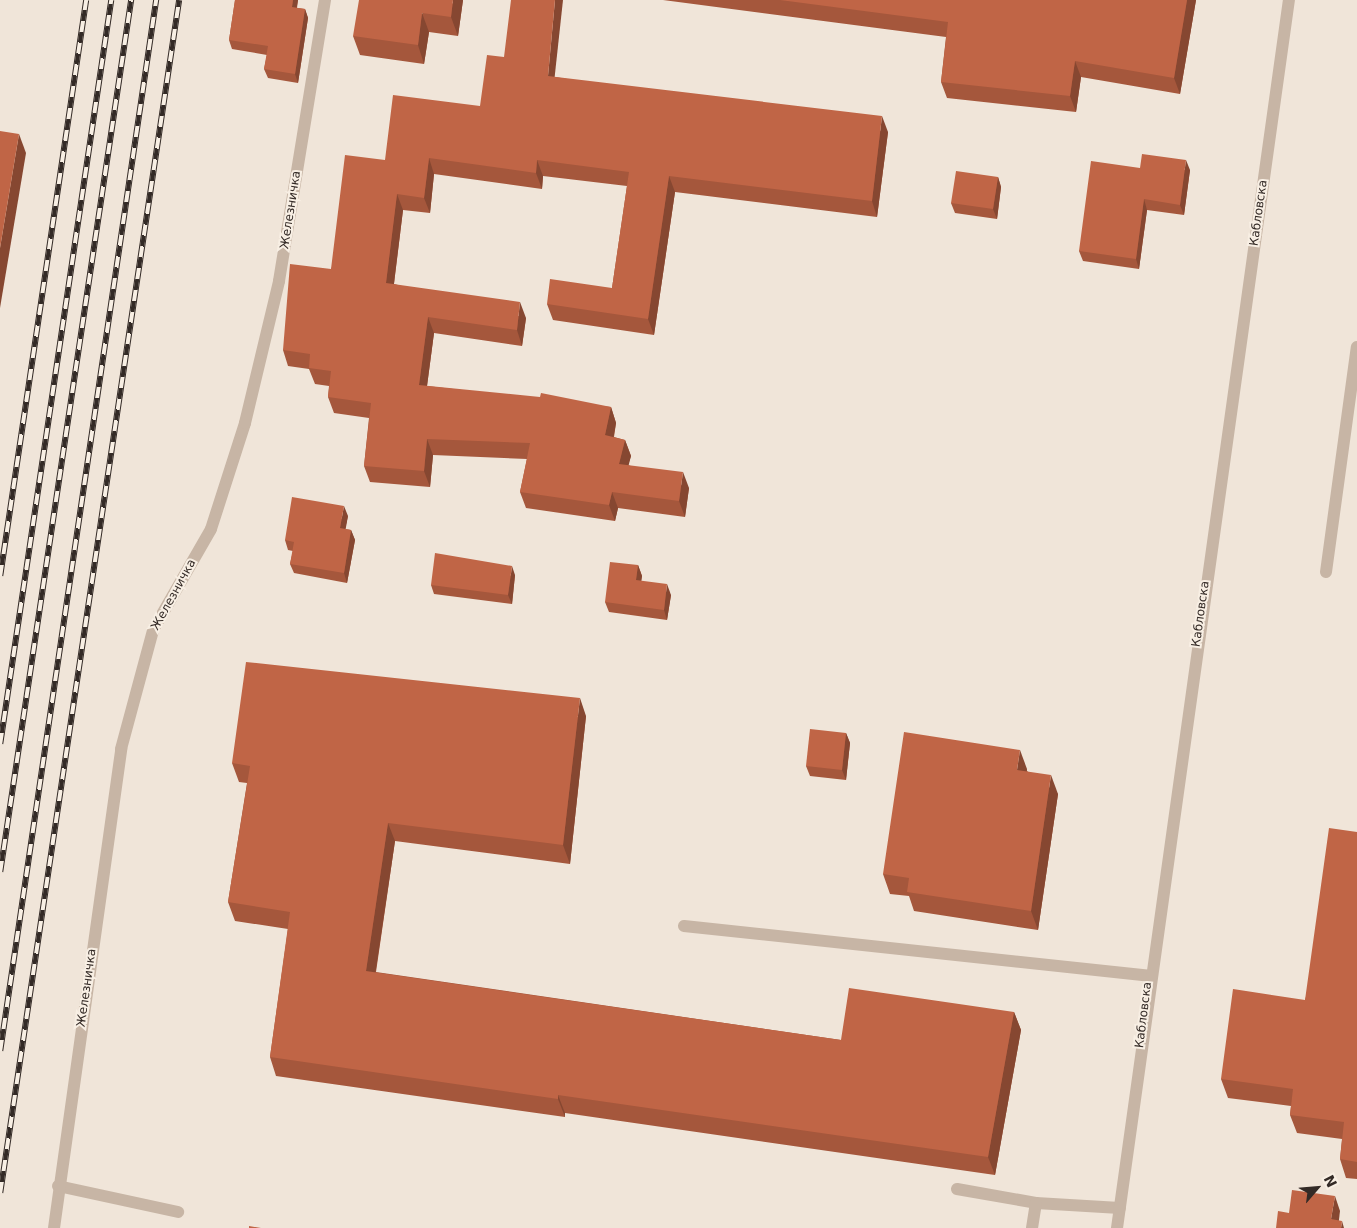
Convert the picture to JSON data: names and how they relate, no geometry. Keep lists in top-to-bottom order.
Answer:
{
  "streets": {
    "street": ["Железничка", "Кабловска"]
  },
  "north": "top right"
}
